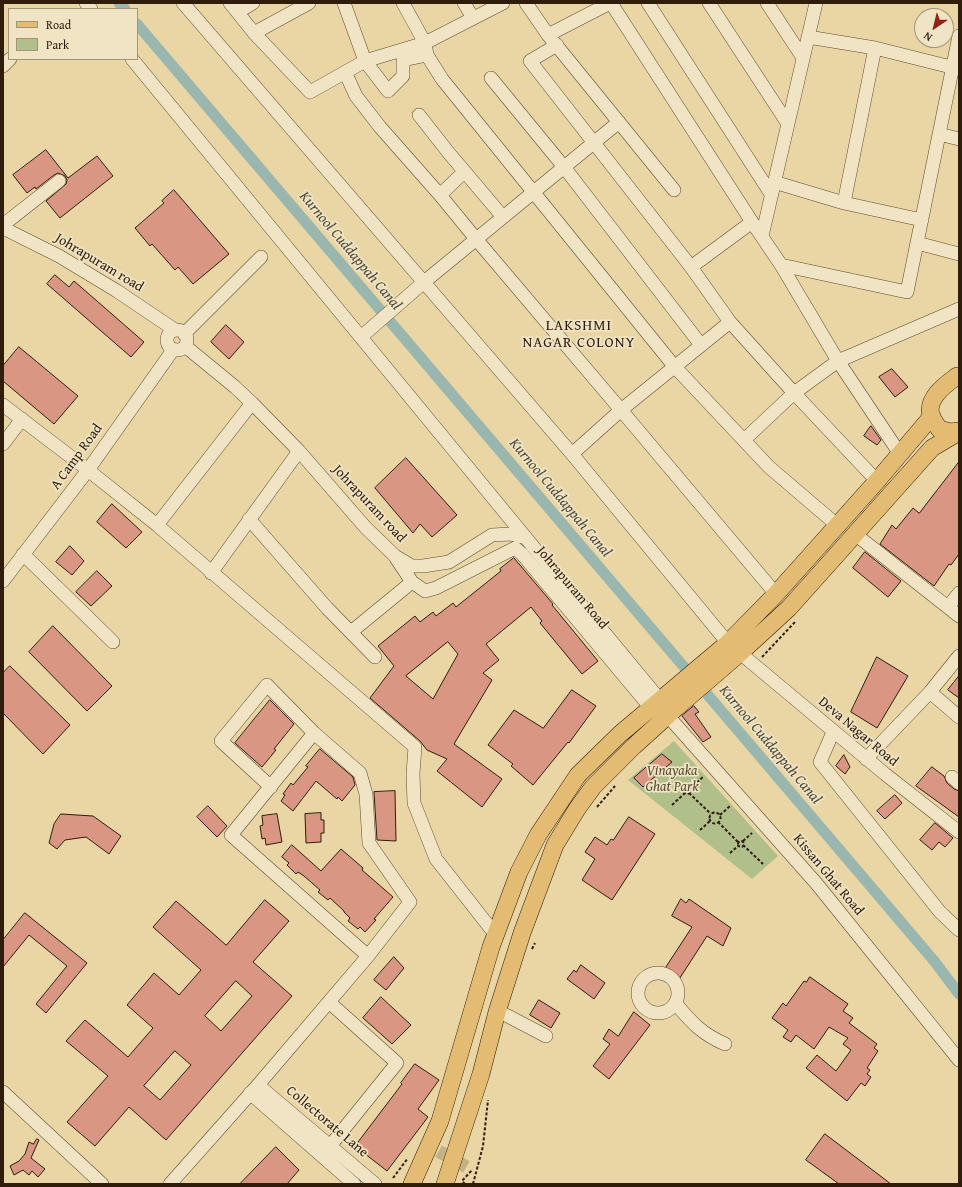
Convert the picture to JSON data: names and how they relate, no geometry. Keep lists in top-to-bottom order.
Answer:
{
  "streets": {
    "street": [
      "Johrapuram road",
      "A Camp Road",
      "Johrapuram Road",
      "Deva Nagar Road",
      "Kissan Ghat Road",
      "Collectorate Lane"
    ]
  },
  "crossings": [
    ["Johrapuram road", "A Camp Road"],
    ["Johrapuram road", "Johrapuram Road"],
    ["Johrapuram road", "Kissan Ghat Road"],
    ["Johrapuram Road", "Kissan Ghat Road"]
  ],
  "districts": ["LAKSHMI NAGAR COLONY"],
  "water": ["Kurnool Cuddappah Canal"],
  "parks": ["Vinayaka Ghat Park"],
  "legend": ["Road", "Park"],
  "north": "bottom left"
}
